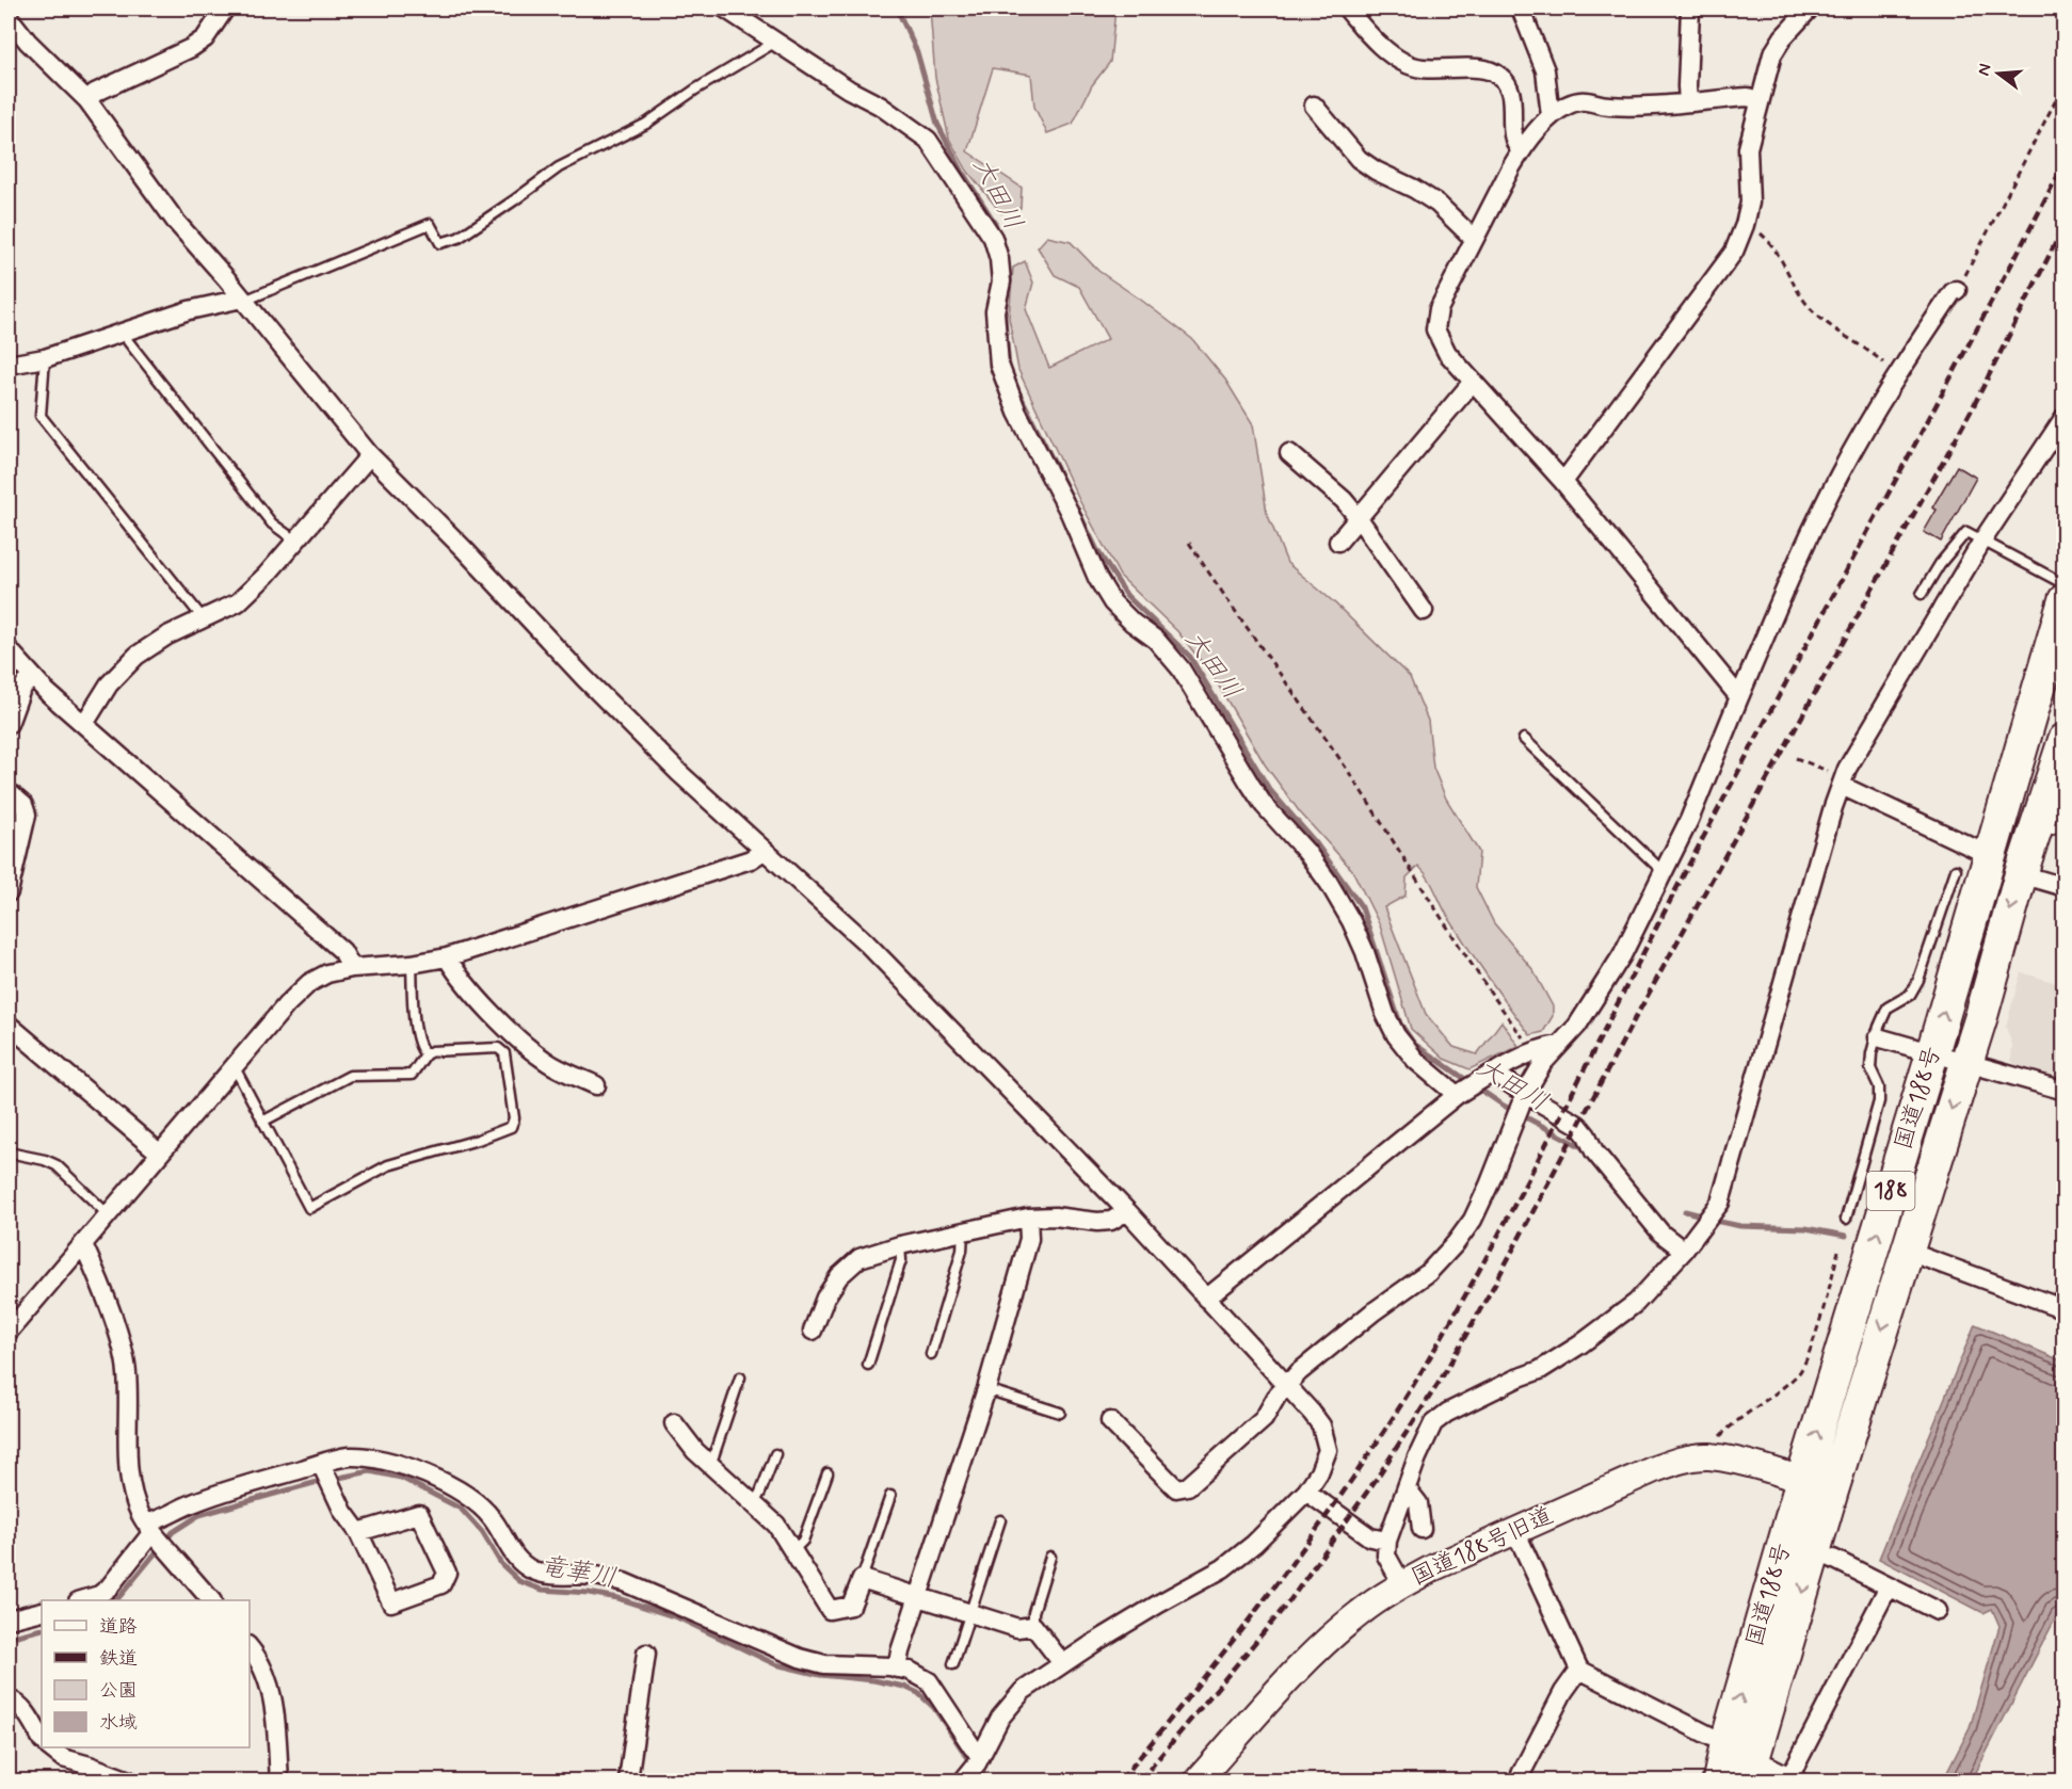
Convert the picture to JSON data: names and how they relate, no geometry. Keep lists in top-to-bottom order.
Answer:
{
  "streets": {
    "highway": ["国道188号", "188"],
    "street": ["国道188号旧道"]
  },
  "crossings": [
    ["国道188号", "国道188号旧道"]
  ],
  "water": ["大田川", "竜華川"],
  "legend": [
    "道路",
    "鉄道",
    "公園",
    "水域"
  ],
  "north": "left"
}
